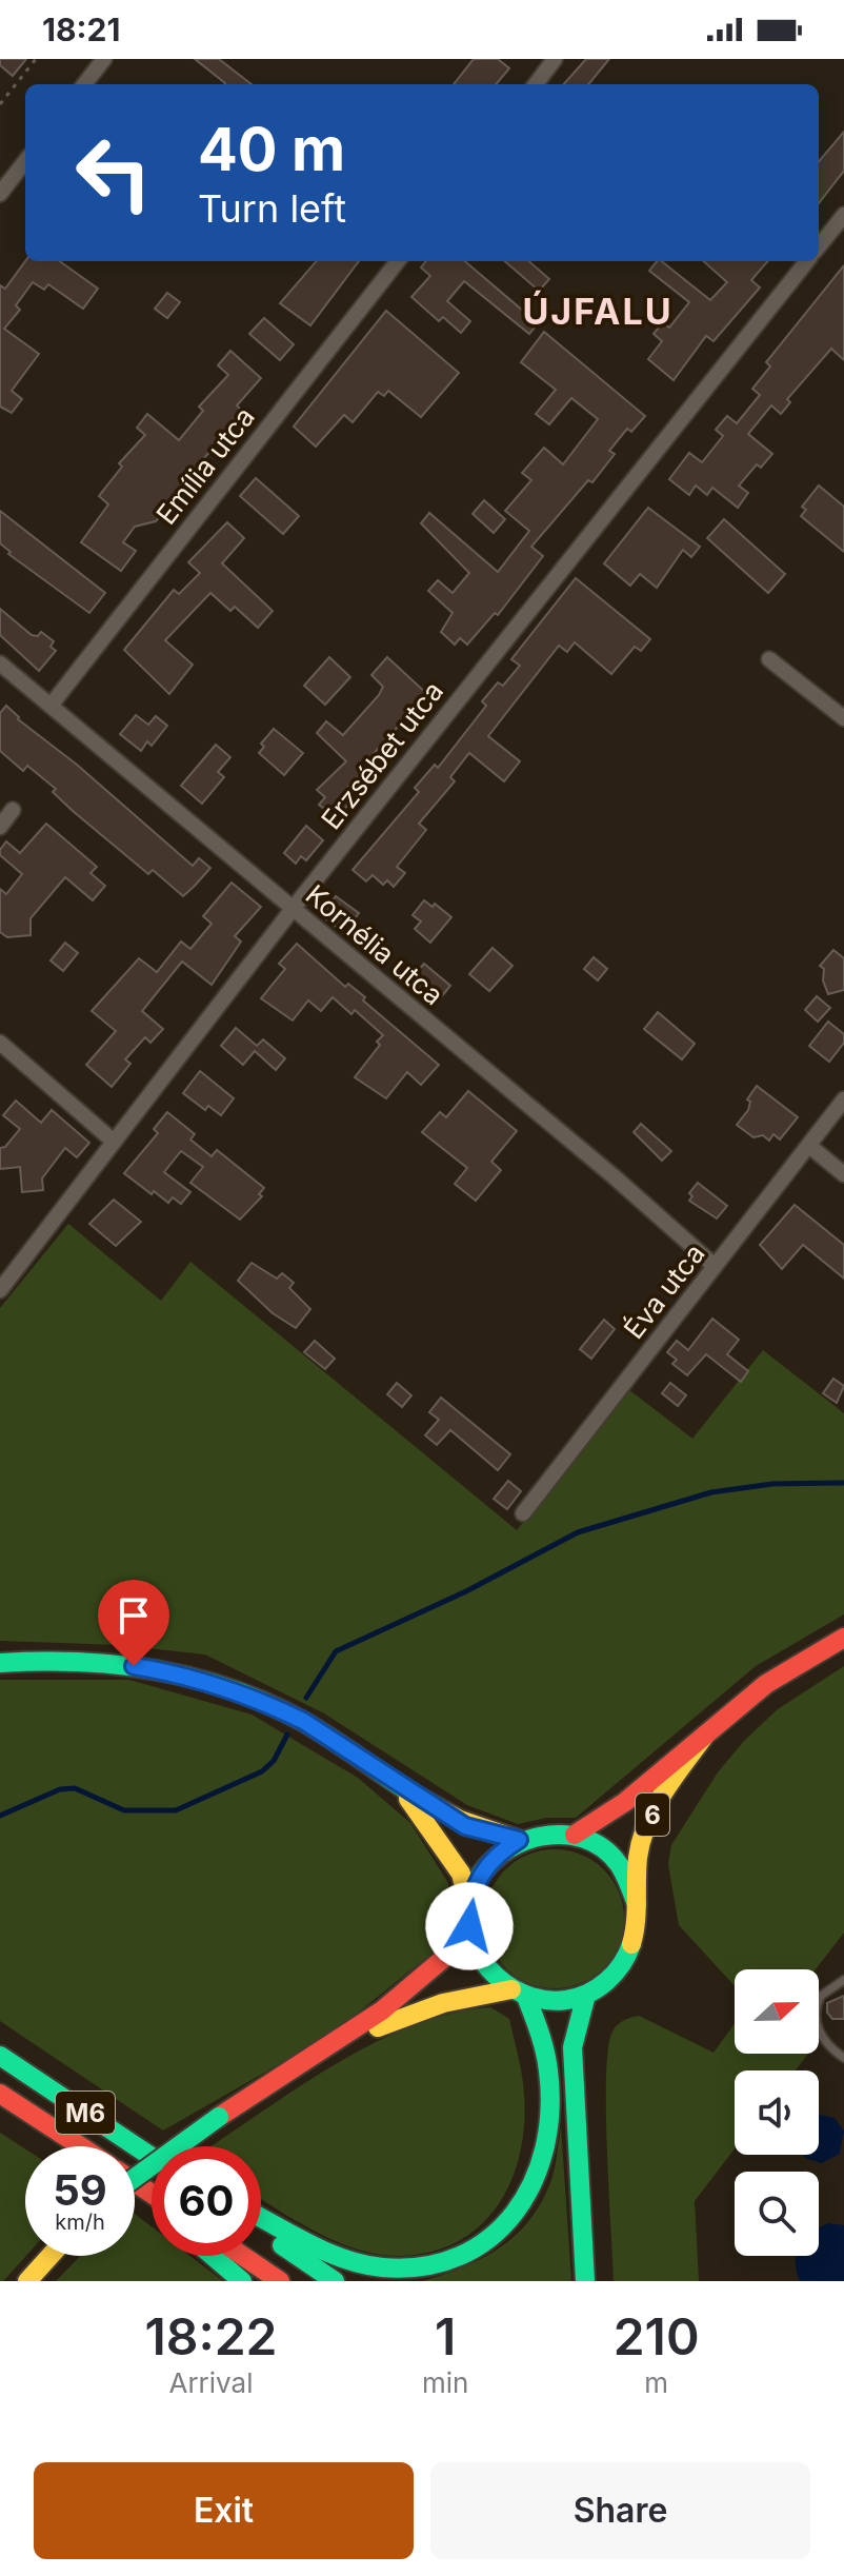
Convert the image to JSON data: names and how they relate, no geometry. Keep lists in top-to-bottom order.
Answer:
{
  "streets": {
    "main road": ["6", "M6"],
    "street": [
      "Emília utca",
      "Erzsébet utca",
      "Kornélia utca",
      "Éva utca"
    ]
  },
  "crossings": [
    ["Emília utca", "Kornélia utca"],
    ["Erzsébet utca", "Kornélia utca"],
    ["Kornélia utca", "Éva utca"]
  ],
  "districts": ["ÚJFALU"],
  "north": "right",
  "page": {
    "status": "18:21",
    "turn": ["40 m", "Turn left"],
    "speed": "59 km/h",
    "limit": "60",
    "eta": [
      "18:22",
      "Arrival",
      "1",
      "min",
      "210",
      "m"
    ],
    "buttons": ["Exit", "Share"]
  }
}
